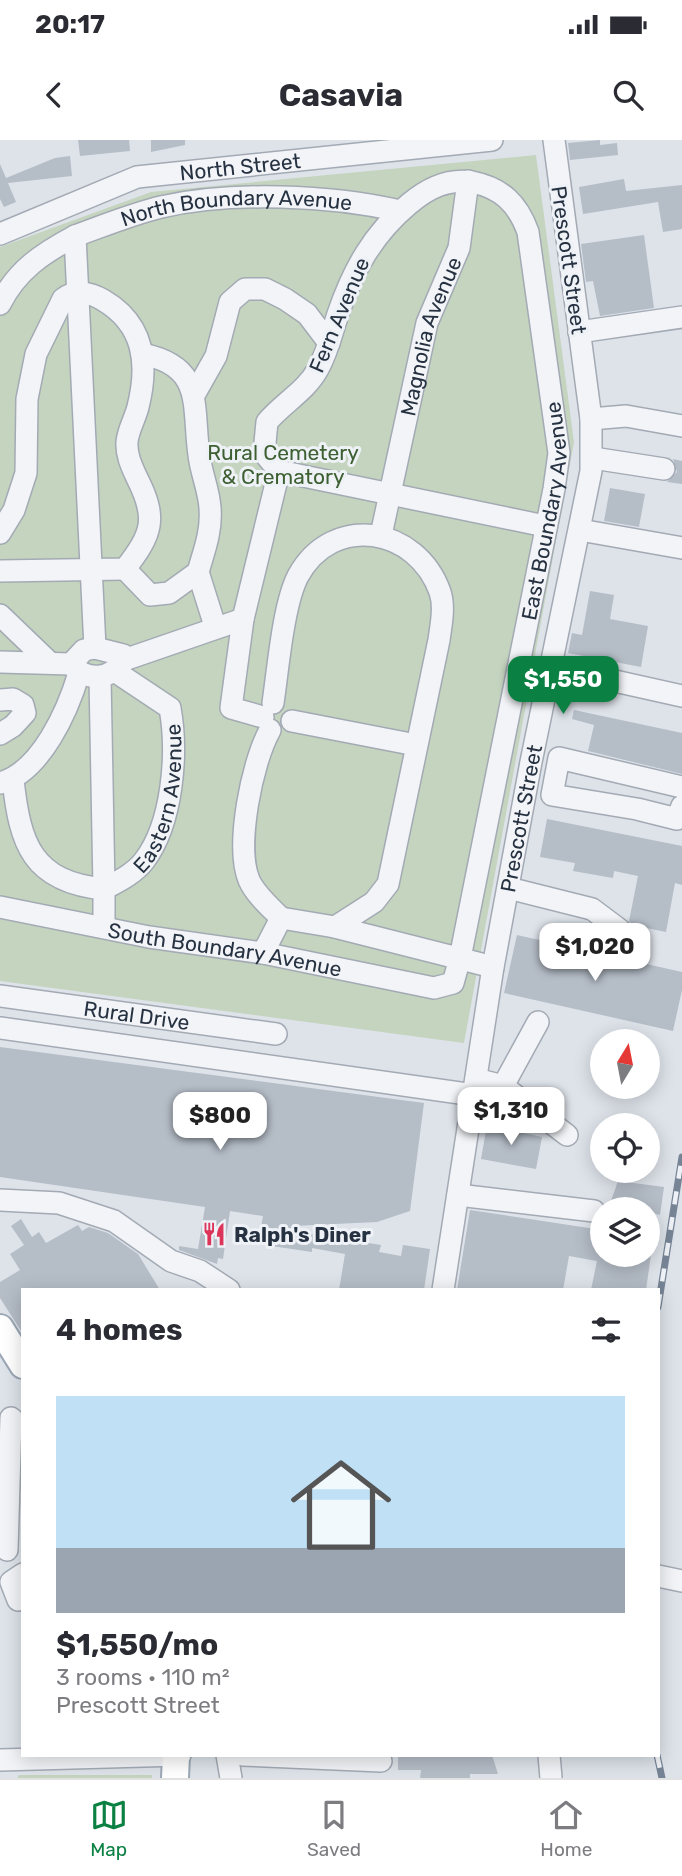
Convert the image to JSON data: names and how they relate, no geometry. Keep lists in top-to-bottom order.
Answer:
{
  "streets": {
    "street": [
      "North Street",
      "North Boundary Avenue",
      "Prescott Street",
      "Fern Avenue",
      "Magnolia Avenue",
      "East Boundary Avenue",
      "Eastern Avenue",
      "South Boundary Avenue",
      "Rural Drive"
    ]
  },
  "crossings": [
    ["North Boundary Avenue", "Fern Avenue"],
    ["North Boundary Avenue", "East Boundary Avenue"],
    ["Fern Avenue", "East Boundary Avenue"],
    ["Magnolia Avenue", "East Boundary Avenue"],
    ["East Boundary Avenue", "South Boundary Avenue"]
  ],
  "parks": ["Rural Cemetery & Crematory"],
  "places": {
    "restaurant": ["Ralph's Diner"]
  },
  "north": "top",
  "page": {
    "status": "20:17",
    "header": "Casavia",
    "price": [
      "$1,550",
      "$1,020",
      "$1,310",
      "$800"
    ],
    "heading": "4 homes",
    "list": [
      {
        "name": "$1,550/mo",
        "note": "3 rooms · 110 m² · Prescott Street"
      }
    ],
    "tabs": ["Map", "Saved", "Home"]
  }
}
